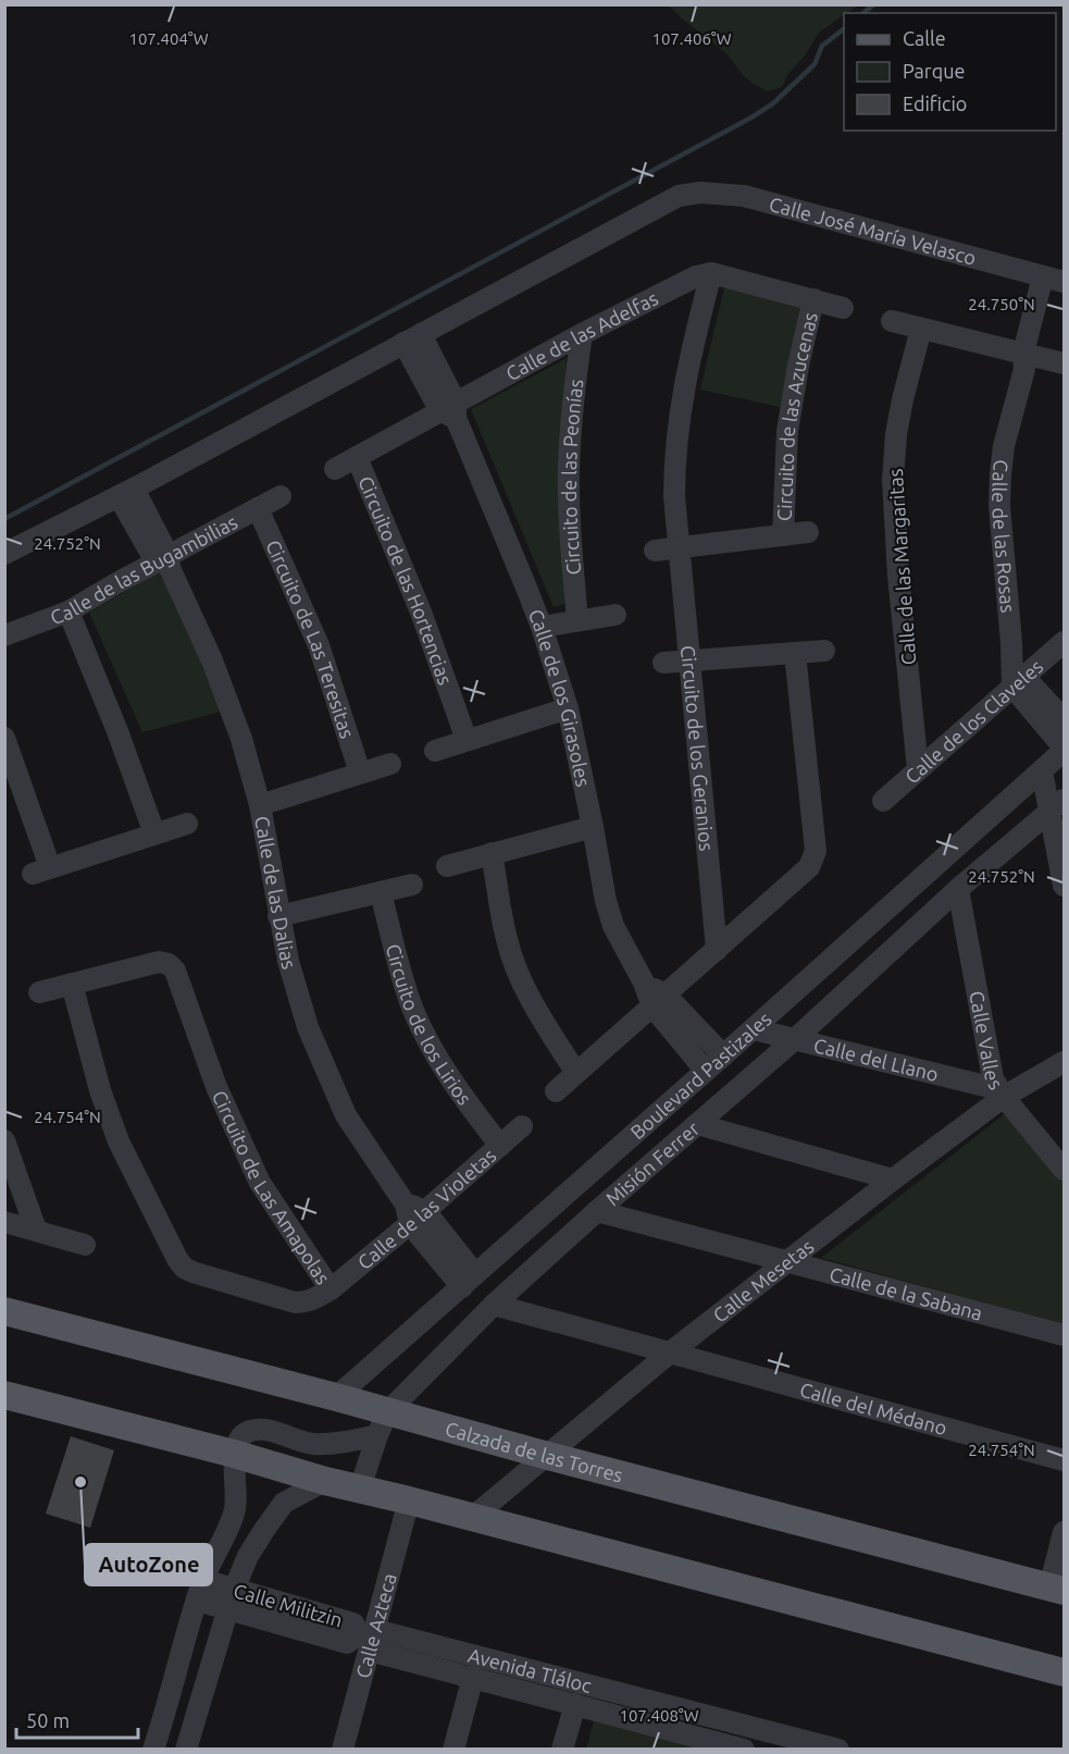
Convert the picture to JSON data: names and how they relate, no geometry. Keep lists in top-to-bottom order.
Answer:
{
  "streets": {
    "main road": ["Calzada de las Torres"],
    "street": [
      "Calle José María Velasco",
      "Calle de las Adelfas",
      "Circuito de las Azucenas",
      "Circuito de las Peonías",
      "Calle de las Rosas",
      "Calle de las Margaritas",
      "Calle de las Bugambilias",
      "Circuito de las Hortencias",
      "Circuito de Las Teresitas",
      "Calle de los Girasoles",
      "Calle de los Claveles",
      "Circuito de los Geranios",
      "Calle de las Dalias",
      "Circuito de los Lirios",
      "Calle Valles",
      "Calle del Llano",
      "Boulevard Pastizales",
      "Misión Ferrer",
      "Circuito de Las Amapolas",
      "Calle de las Violetas",
      "Calle Mesetas",
      "Calle de la Sabana",
      "Calle del Médano",
      "Calle Militzin",
      "Calle Azteca",
      "Avenida Tláloc"
    ]
  },
  "crossings": [
    ["Calle José María Velasco", "Calle de las Rosas"],
    ["Calle José María Velasco", "Calle de los Girasoles"],
    ["Calle de las Adelfas", "Circuito de las Peonías"],
    ["Calle de las Adelfas", "Circuito de las Hortencias"],
    ["Calle de las Adelfas", "Calle de los Girasoles"],
    ["Circuito de las Azucenas", "Circuito de los Geranios"],
    ["Calle de las Rosas", "Calle de los Claveles"],
    ["Calle de las Margaritas", "Calle de los Claveles"],
    ["Calle de las Bugambilias", "Circuito de Las Teresitas"],
    ["Calle de las Bugambilias", "Calle de las Dalias"],
    ["Calle de los Girasoles", "Boulevard Pastizales"],
    ["Calle de las Dalias", "Boulevard Pastizales"],
    ["Calle de las Dalias", "Calle de las Violetas"],
    ["Circuito de los Lirios", "Calle de las Violetas"],
    ["Calle Valles", "Calle del Llano"],
    ["Calle Valles", "Misión Ferrer"],
    ["Calle Valles", "Calle Mesetas"],
    ["Calle del Llano", "Boulevard Pastizales"],
    ["Calle del Llano", "Misión Ferrer"],
    ["Calle del Llano", "Calle Mesetas"],
    ["Boulevard Pastizales", "Calzada de las Torres"],
    ["Misión Ferrer", "Calle de la Sabana"],
    ["Misión Ferrer", "Calle del Médano"],
    ["Misión Ferrer", "Calzada de las Torres"],
    ["Circuito de Las Amapolas", "Calle de las Violetas"],
    ["Calle Mesetas", "Calle de la Sabana"],
    ["Calle Mesetas", "Calle del Médano"],
    ["Calle Mesetas", "Calzada de las Torres"],
    ["Calle Azteca", "Avenida Tláloc"]
  ],
  "places": ["AutoZone"],
  "legend": ["Calle", "Parque", "Edificio"],
  "scale_bar": "50 m",
  "coordinates": [
    "107.404°W",
    "107.406°W",
    "24.750°N",
    "24.752°N",
    "24.754°N",
    "107.408°W"
  ]
}
